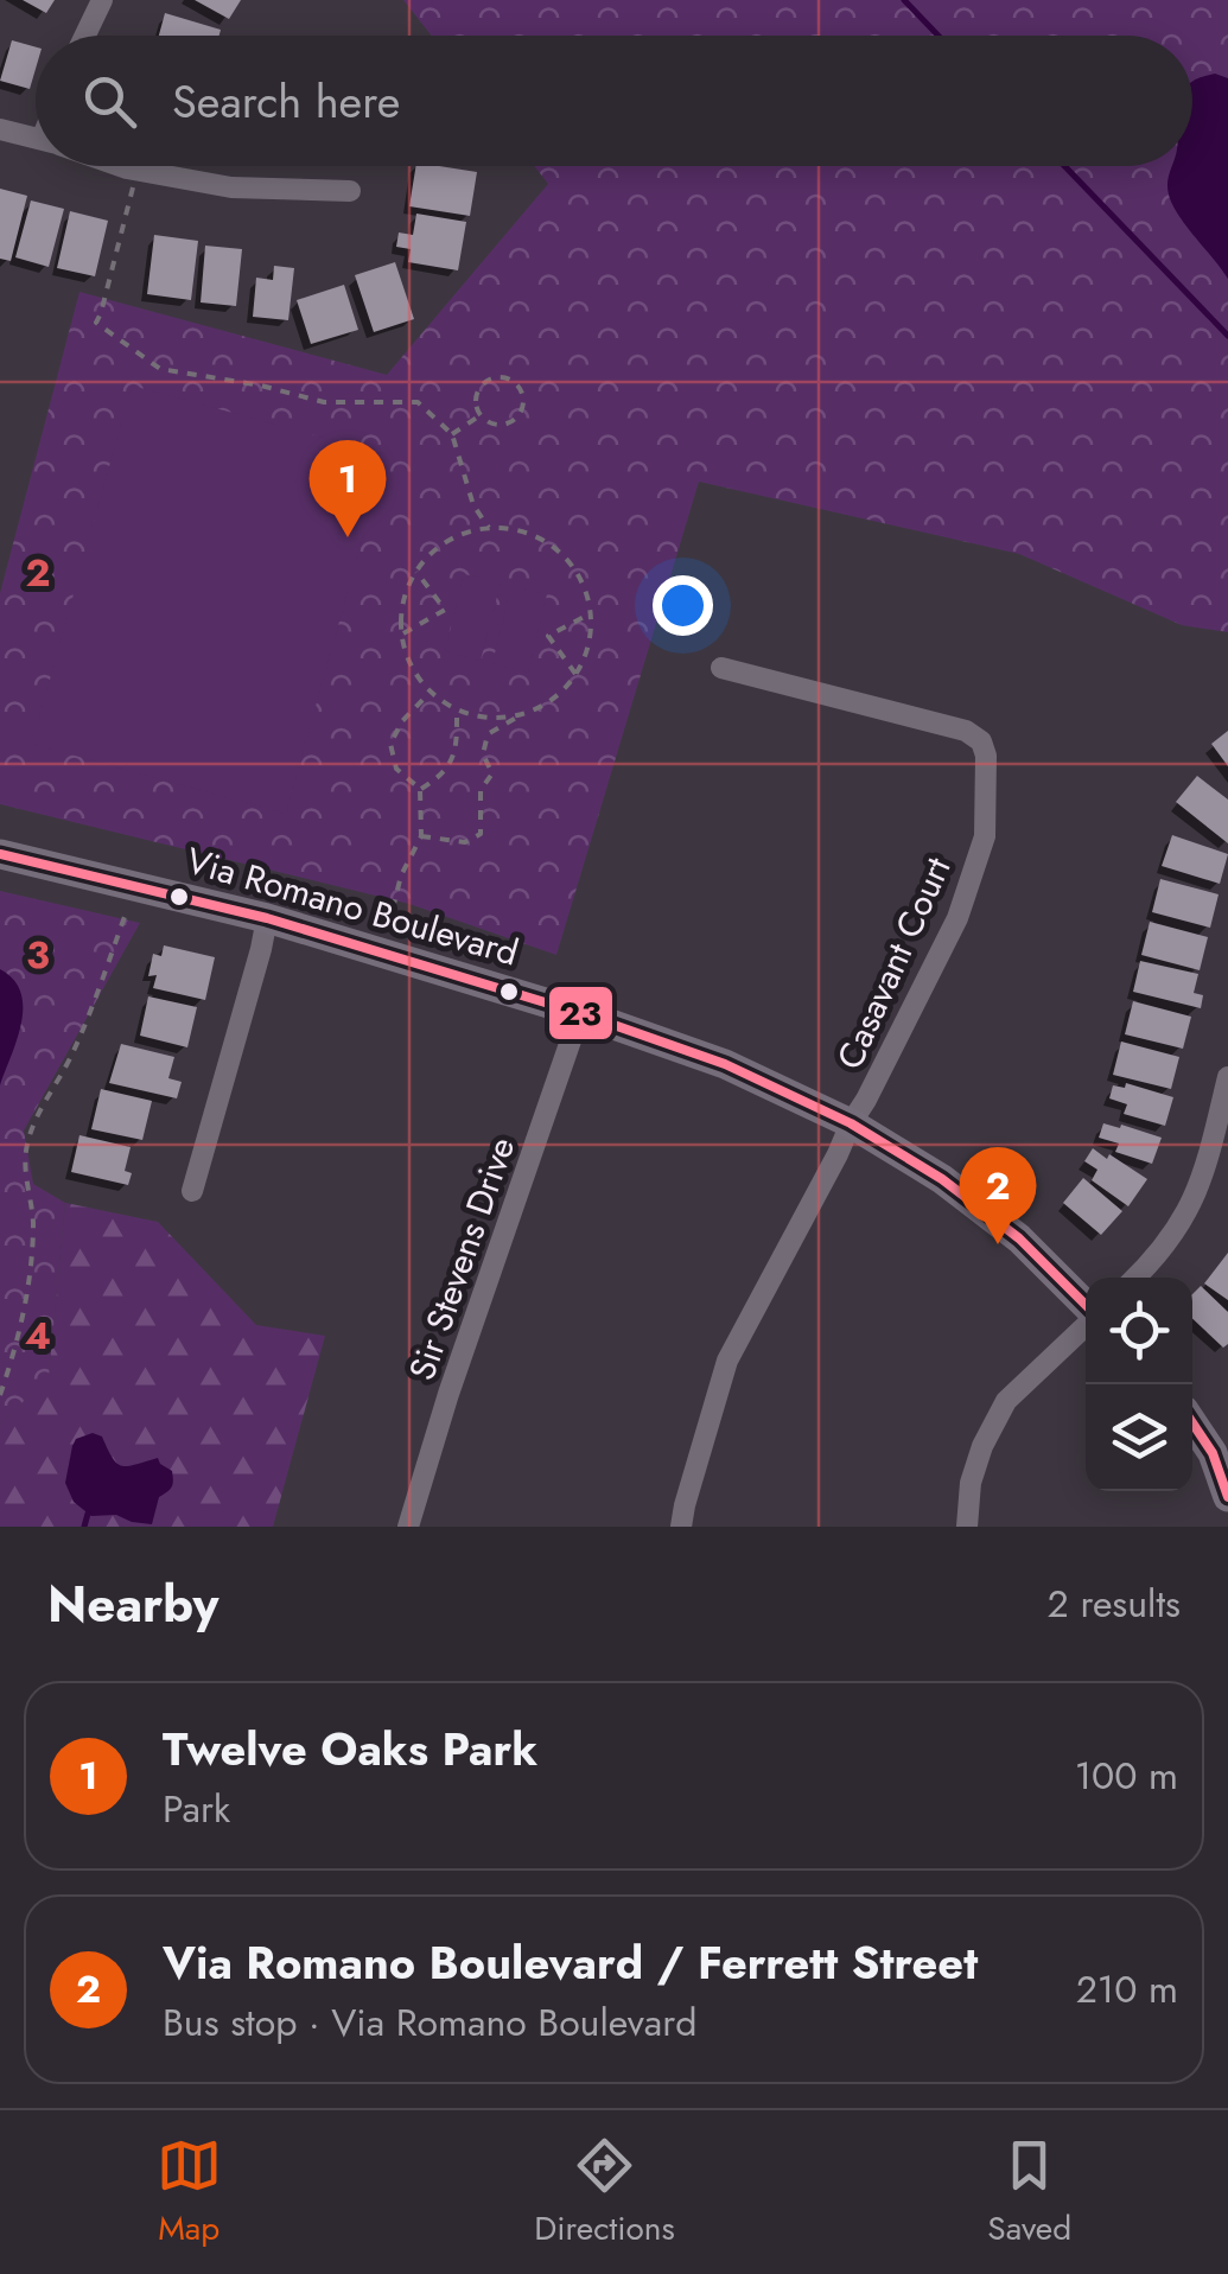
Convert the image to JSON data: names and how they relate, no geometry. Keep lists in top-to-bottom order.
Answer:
{
  "streets": {
    "street": ["Via Romano Boulevard", "Casavant Court", "Sir Stevens Drive"]
  },
  "crossings": [
    ["Via Romano Boulevard", "Casavant Court"],
    ["Via Romano Boulevard", "Sir Stevens Drive"]
  ],
  "lines": ["transit line 23"],
  "page": {
    "search": "Search here",
    "pins": ["1", "2"],
    "heading": ["Nearby", "2 results"],
    "list": [
      {
        "mark": "1",
        "name": "Twelve Oaks Park",
        "note": "Park",
        "value": "100 m"
      },
      {
        "mark": "2",
        "name": "Via Romano Boulevard / Ferrett Street",
        "note": "Bus stop · Via Romano Boulevard",
        "value": "210 m"
      }
    ],
    "nav": ["Map", "Directions", "Saved"]
  },
  "grid": {
    "rows": ["2", "3", "4"]
  }
}
